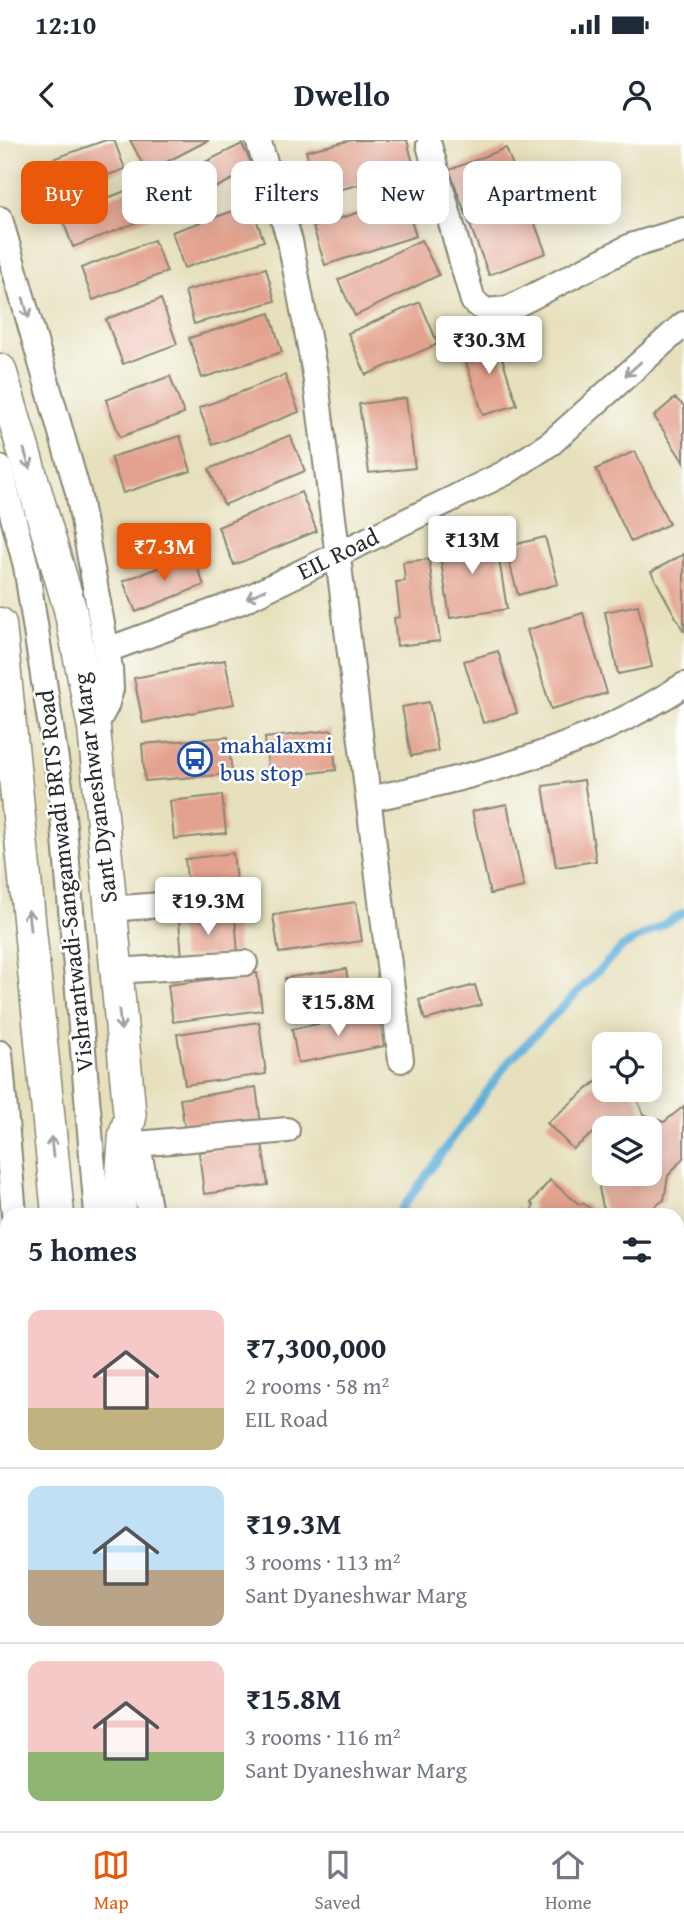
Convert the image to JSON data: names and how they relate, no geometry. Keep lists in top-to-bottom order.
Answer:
{
  "streets": {
    "main road": ["Sant Dyaneshwar Marg"],
    "street": ["EIL Road", "Vishrantwadi-Sangamwadi BRTS Road"]
  },
  "one_way": ["EIL Road"],
  "places": {
    "bus stop": ["mahalaxmi bus stop"]
  },
  "page": {
    "status": "12:10",
    "header": "Dwello",
    "chip": [
      "Buy",
      "Rent",
      "Filters",
      "New",
      "Apartment"
    ],
    "price": [
      "₹30.3M",
      "₹13M",
      "₹7.3M",
      "₹19.3M",
      "₹15.8M"
    ],
    "heading": "5 homes",
    "list": [
      {
        "name": "₹7,300,000",
        "note": "2 rooms · 58 m² · EIL Road"
      },
      {
        "name": "₹19.3M",
        "note": "3 rooms · 113 m² · Sant Dyaneshwar Marg"
      },
      {
        "name": "₹15.8M",
        "note": "3 rooms · 116 m² · Sant Dyaneshwar Marg"
      }
    ],
    "tabs": ["Map", "Saved", "Home"]
  }
}
